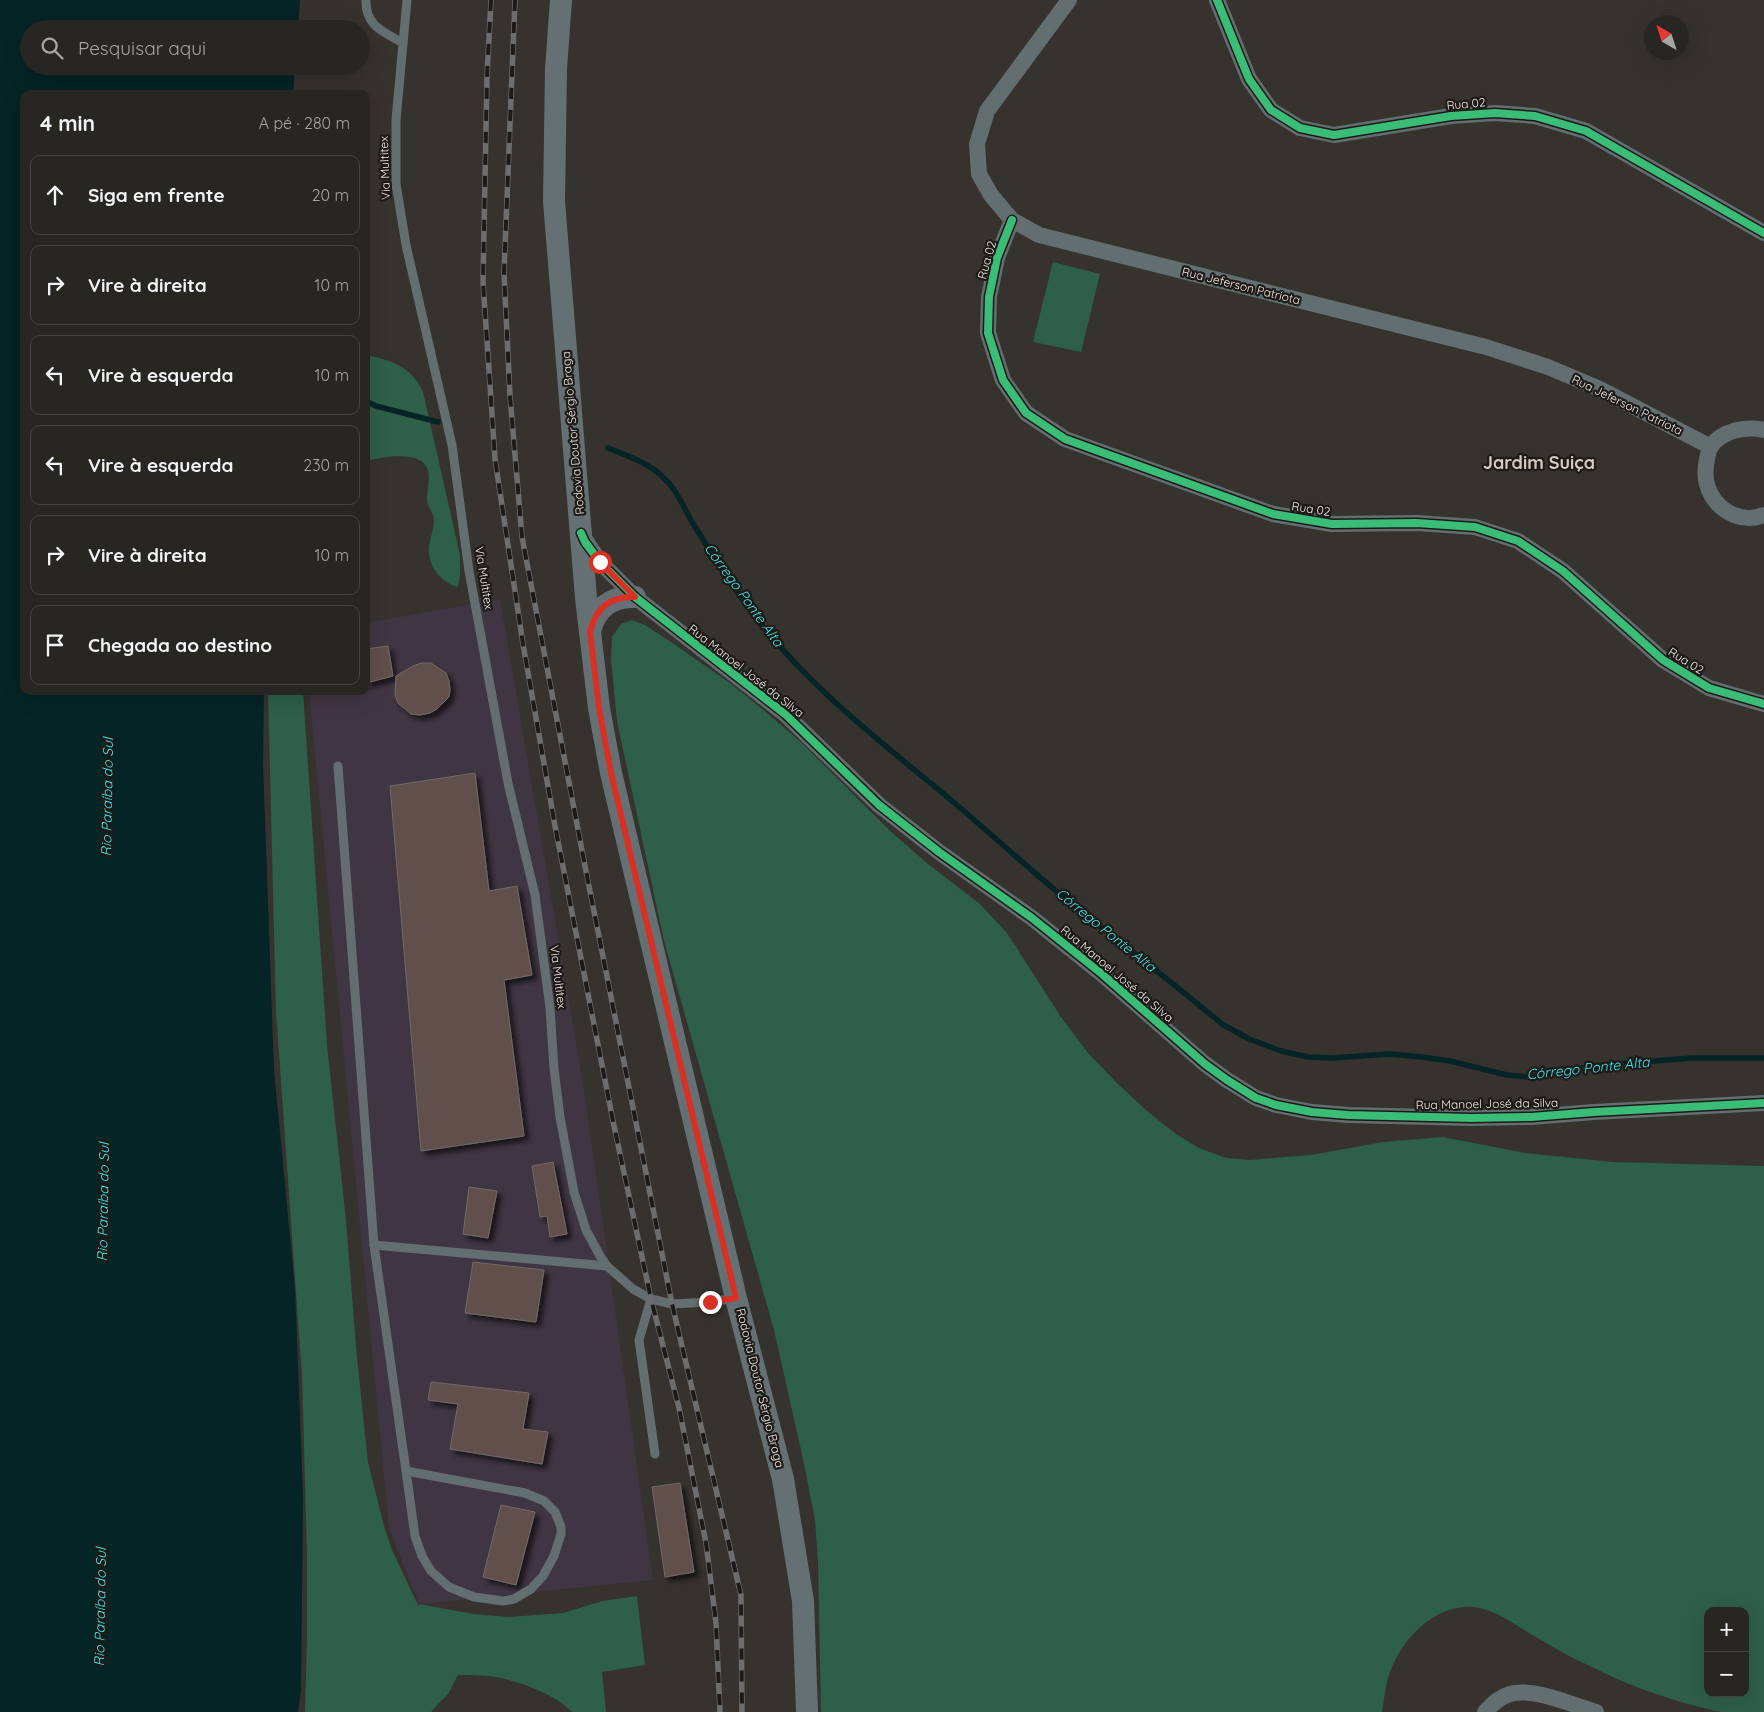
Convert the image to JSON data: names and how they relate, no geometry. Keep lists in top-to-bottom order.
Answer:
{
  "streets": {
    "main road": ["Rodovia Doutor Sérgio Braga"],
    "street": ["Rua 02", "Rua Jeferson Patriota", "Rua Manoel José da Silva"],
    "lane": ["Via Multitex"]
  },
  "crossings": [
    ["Rua 02", "Rua Jeferson Patriota"],
    ["Rodovia Doutor Sérgio Braga", "Rua Manoel José da Silva"]
  ],
  "districts": ["Jardim Suiça"],
  "water": ["Córrego Ponte Alta", "Rio Paraíba do Sul"],
  "north": "top left",
  "page": {
    "search": "Pesquisar aqui",
    "heading": ["4 min", "A pé · 280 m"],
    "list": [
      ["Siga em frente", "20 m"],
      ["Vire à direita", "10 m"],
      ["Vire à esquerda", "10 m"],
      ["Vire à esquerda", "230 m"],
      ["Vire à direita", "10 m"],
      "Chegada ao destino"
    ],
    "map_buttons": ["+", "−"]
  }
}
